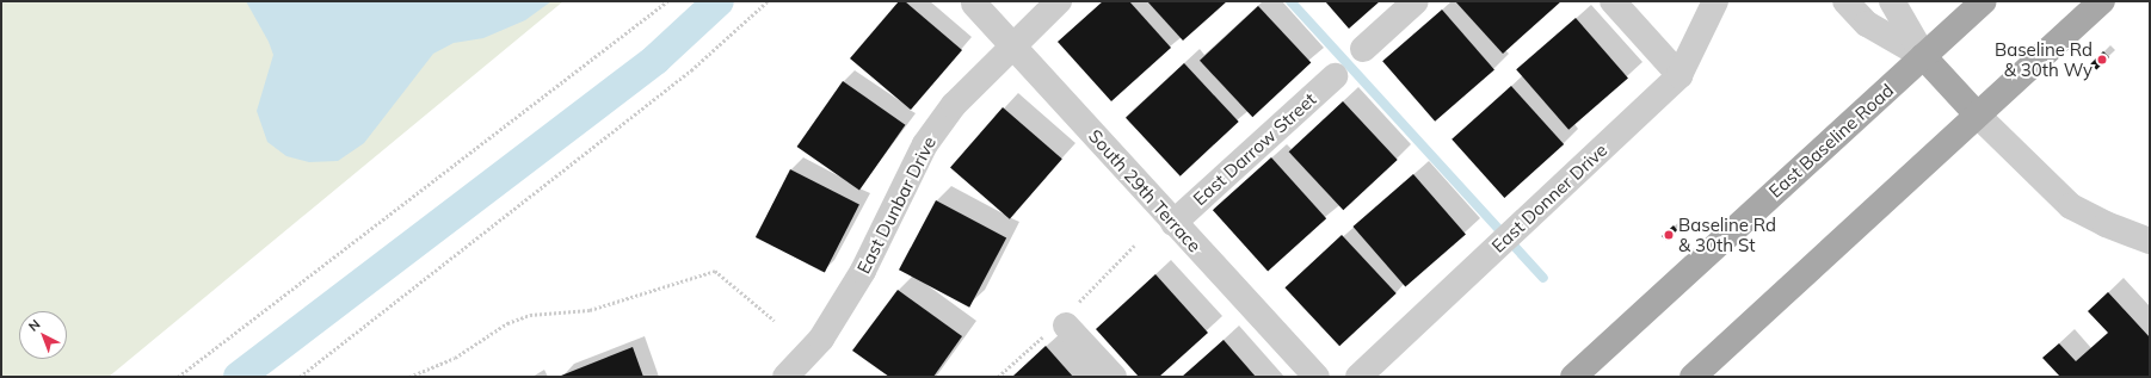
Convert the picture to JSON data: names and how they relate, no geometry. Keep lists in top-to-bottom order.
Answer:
{
  "streets": {
    "main road": ["East Baseline Road"],
    "street": [
      "East Darrow Street",
      "South 29th Terrace",
      "East Donner Drive",
      "East Dunbar Drive"
    ]
  },
  "crossings": [
    ["East Darrow Street", "South 29th Terrace"],
    ["South 29th Terrace", "East Dunbar Drive"]
  ],
  "places": ["Baseline Rd & 30th Wy", "Baseline Rd & 30th St"],
  "north": "top left"
}
